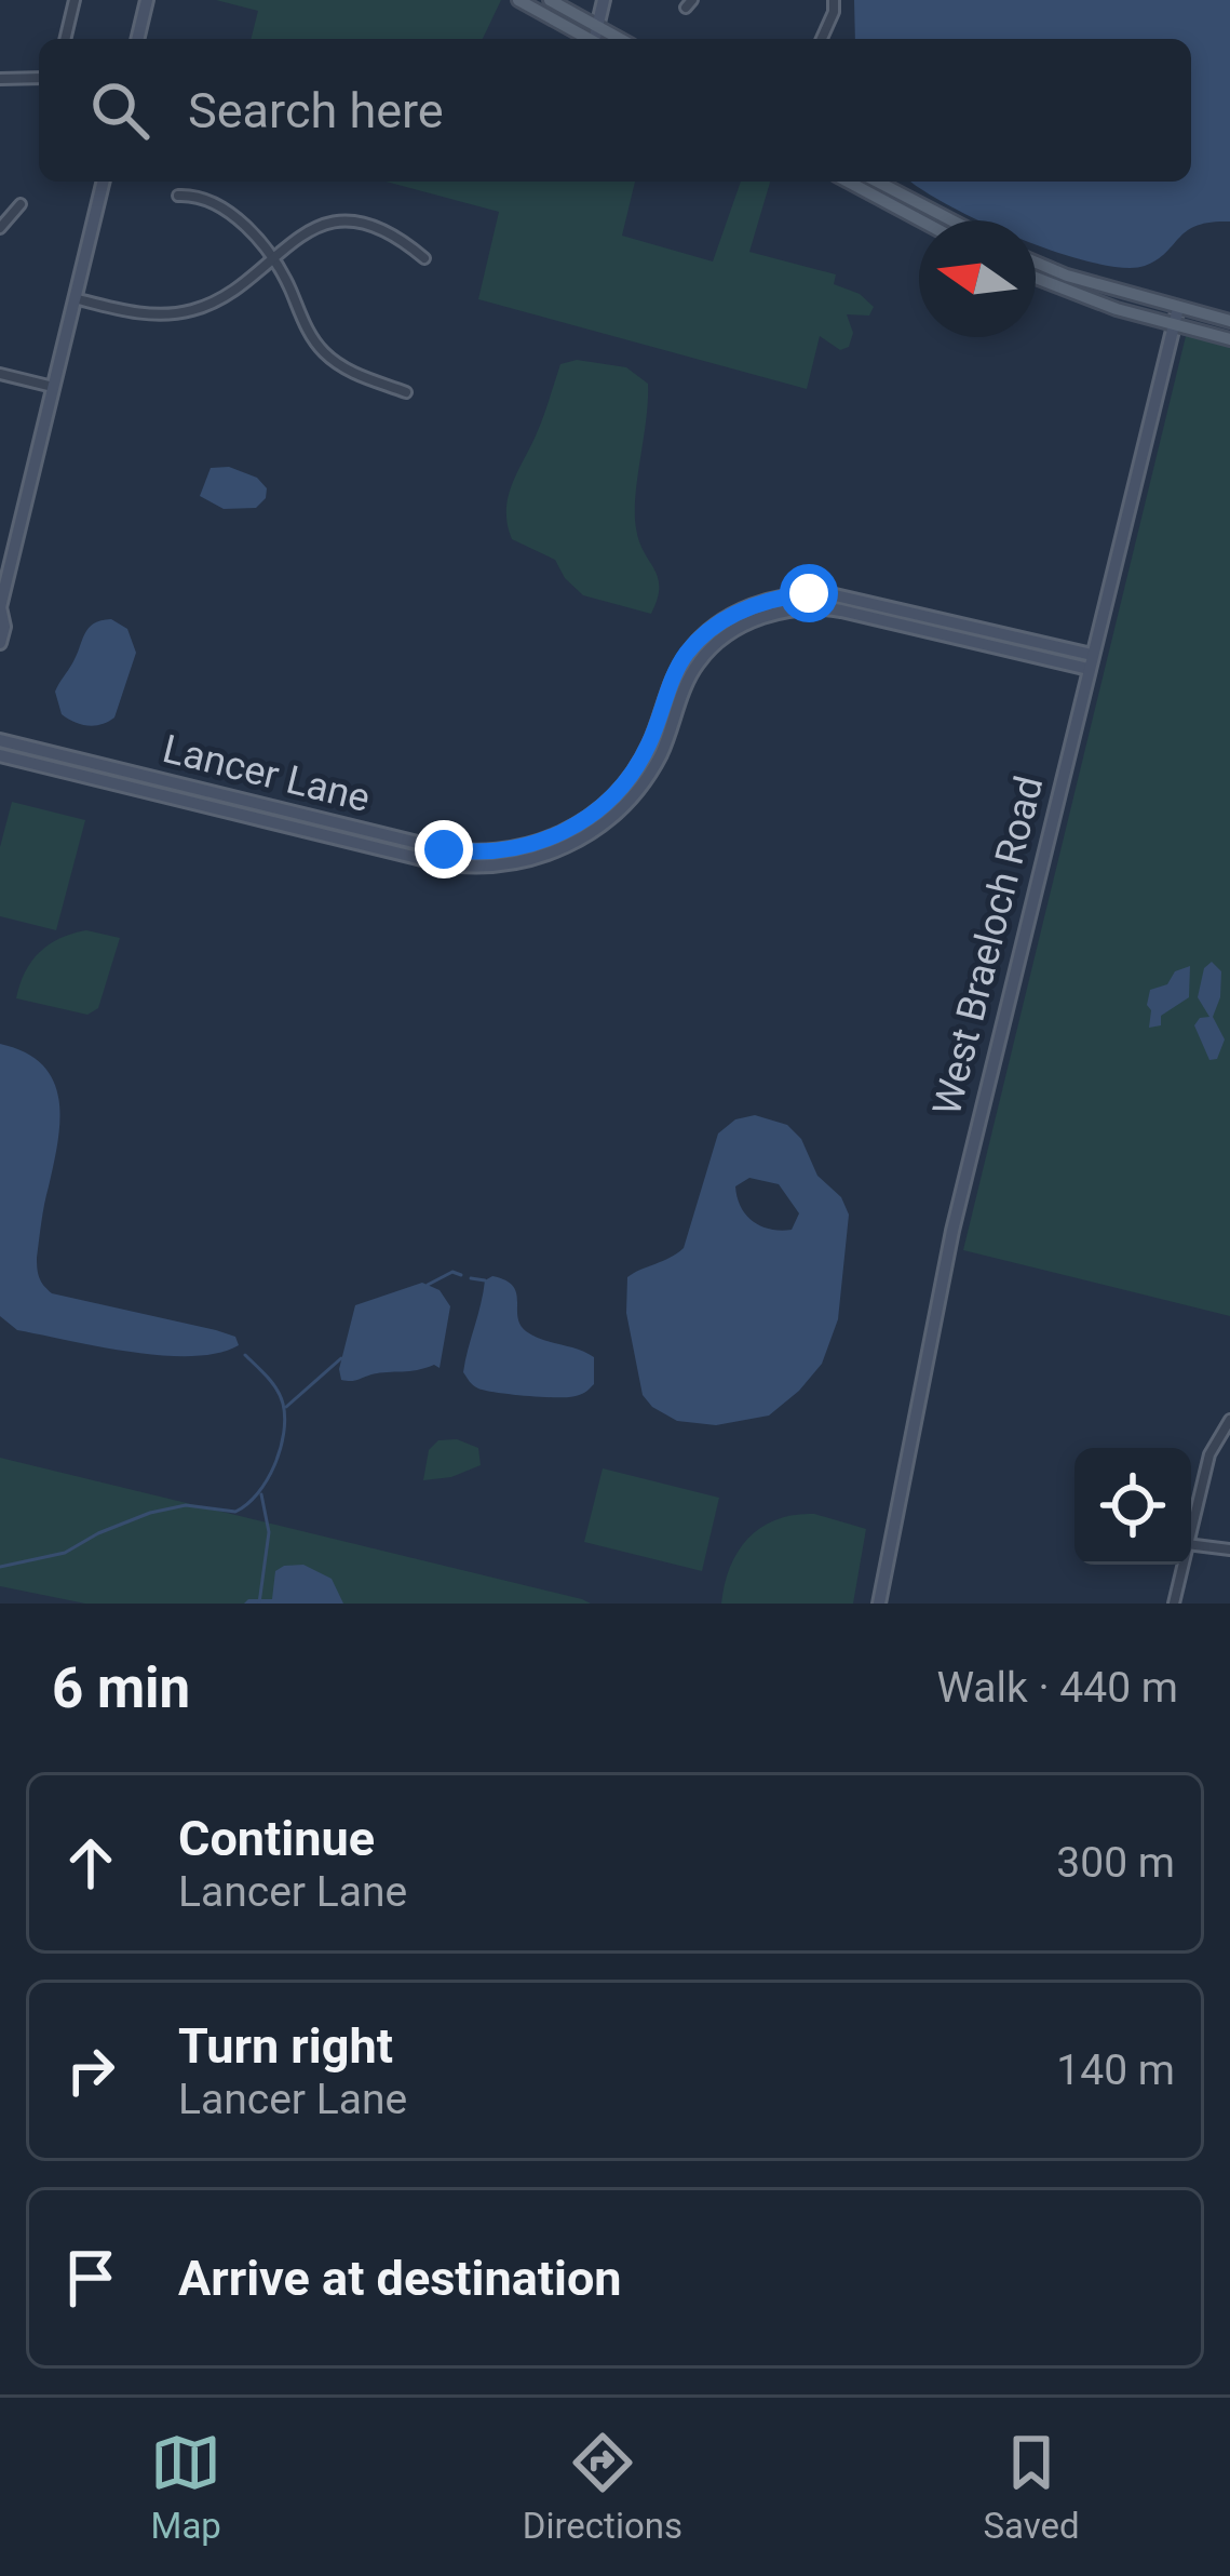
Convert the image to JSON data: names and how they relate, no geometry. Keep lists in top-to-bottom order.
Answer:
{
  "streets": {
    "street": ["Lancer Lane", "West Braeloch Road"]
  },
  "crossings": [
    ["Lancer Lane", "West Braeloch Road"]
  ],
  "north": "left",
  "page": {
    "search": "Search here",
    "heading": ["6 min", "Walk · 440 m"],
    "list": [
      ["Continue", "Lancer Lane", "300 m"],
      ["Turn right", "Lancer Lane", "140 m"],
      "Arrive at destination"
    ],
    "nav": ["Map", "Directions", "Saved"]
  }
}
